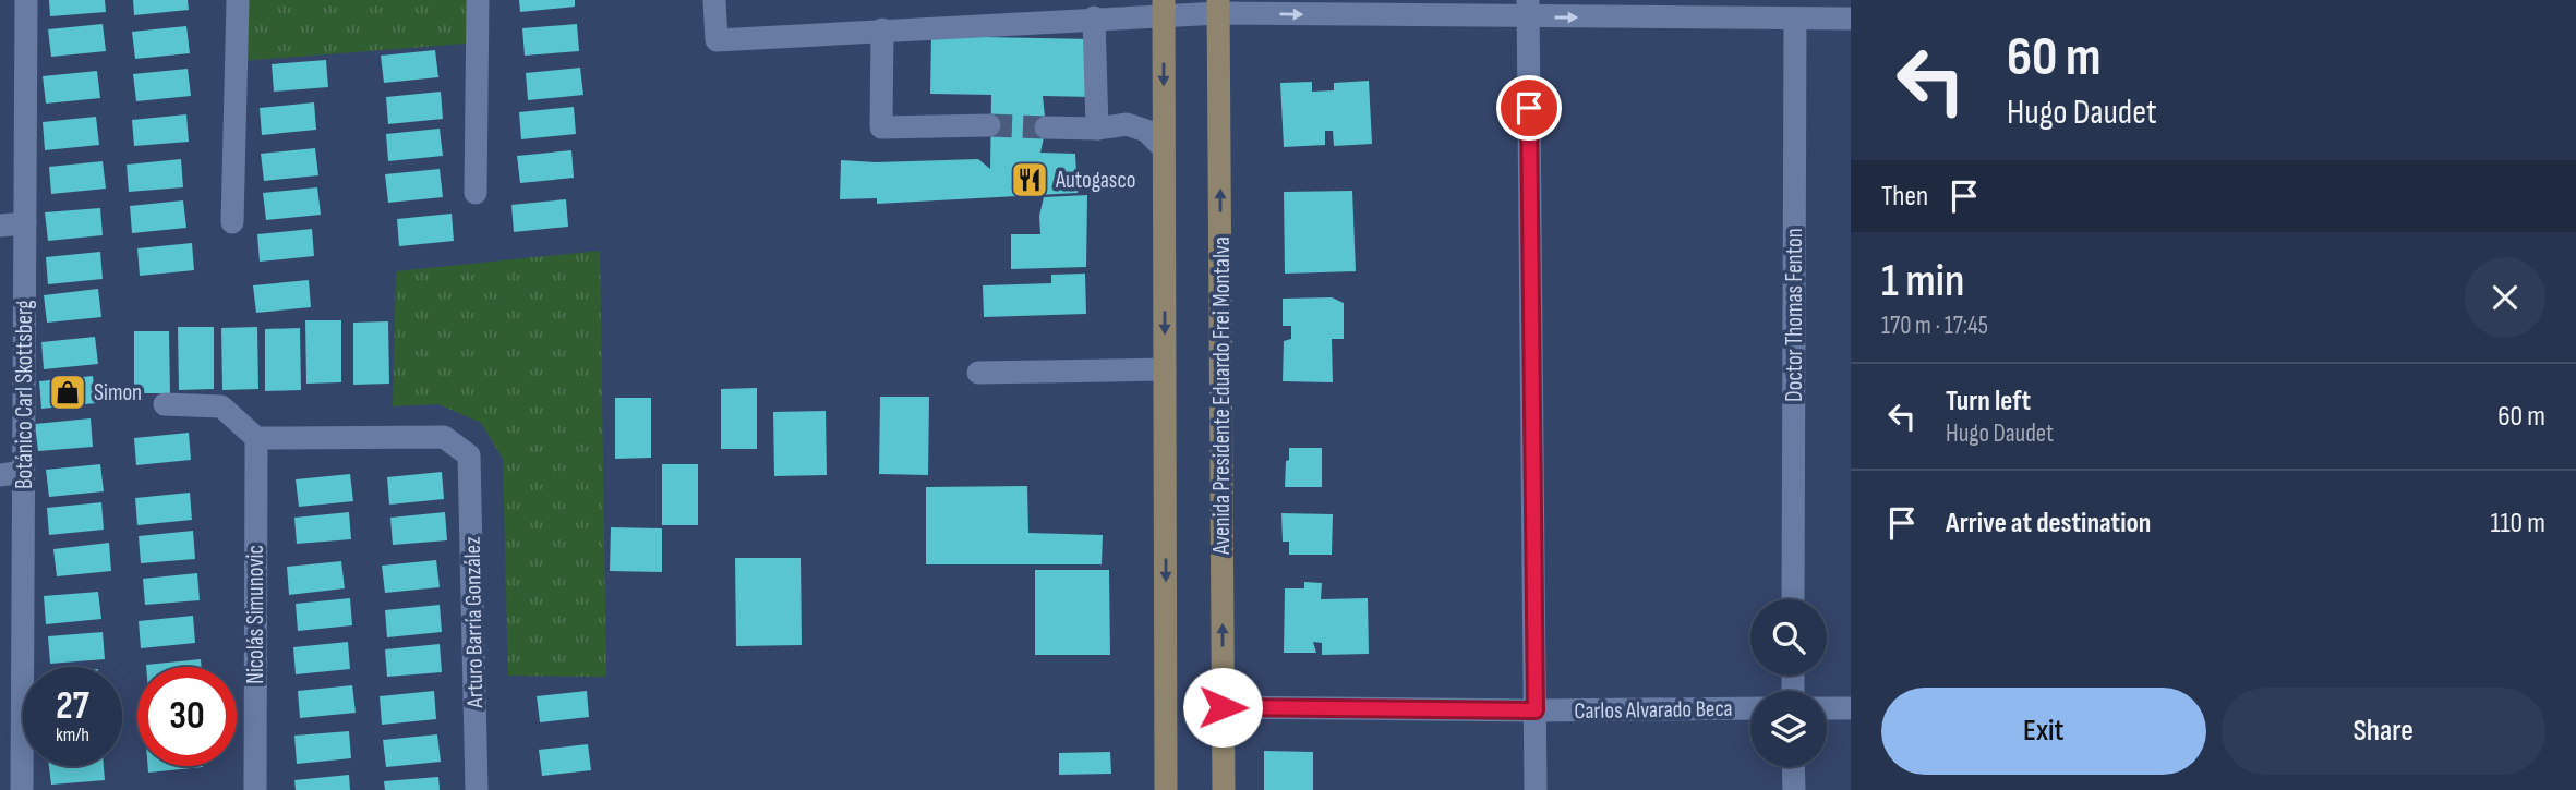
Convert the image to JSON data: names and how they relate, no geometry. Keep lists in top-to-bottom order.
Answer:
{
  "streets": {
    "main road": ["Avenida Presidente Eduardo Frei Montalva"],
    "street": [
      "Doctor Thomas Fenton",
      "Botánico Carl Skottsberg",
      "Nicolás Simunovic",
      "Arturo Barría González",
      "Carlos Alvarado Beca"
    ]
  },
  "crossings": [
    ["Avenida Presidente Eduardo Frei Montalva", "Carlos Alvarado Beca"],
    ["Nicolás Simunovic", "Arturo Barría González"]
  ],
  "places": {
    "restaurant": ["Autogasco"],
    "shop": ["Simon"]
  },
  "page": {
    "turn": ["60 m", "Hugo Daudet"],
    "then": "Then",
    "heading": ["1 min", "170 m · 17:45"],
    "list": [
      {
        "name": "Turn left",
        "note": "Hugo Daudet",
        "value": "60 m"
      },
      {
        "name": "Arrive at destination",
        "value": "110 m"
      }
    ],
    "speed": "27 km/h",
    "limit": "30",
    "buttons": ["Exit", "Share"]
  }
}
